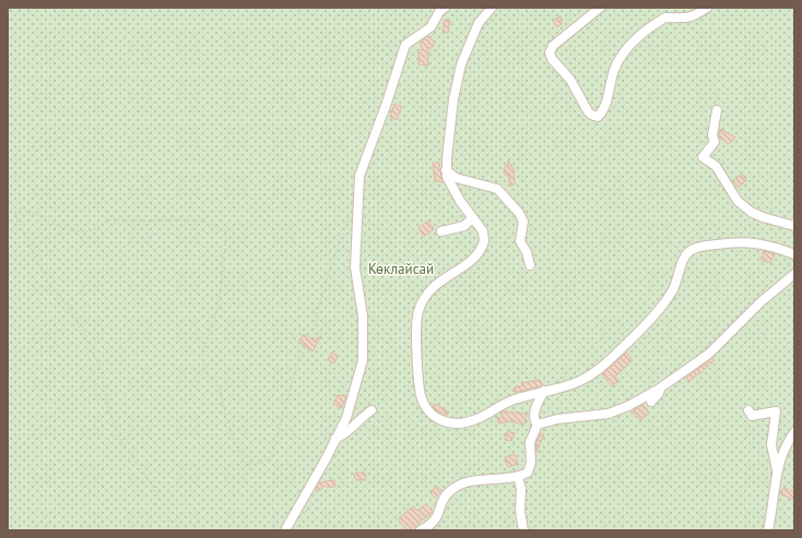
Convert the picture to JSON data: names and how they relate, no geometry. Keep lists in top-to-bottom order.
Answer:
{
  "parks": ["Көклайсай"]
}
